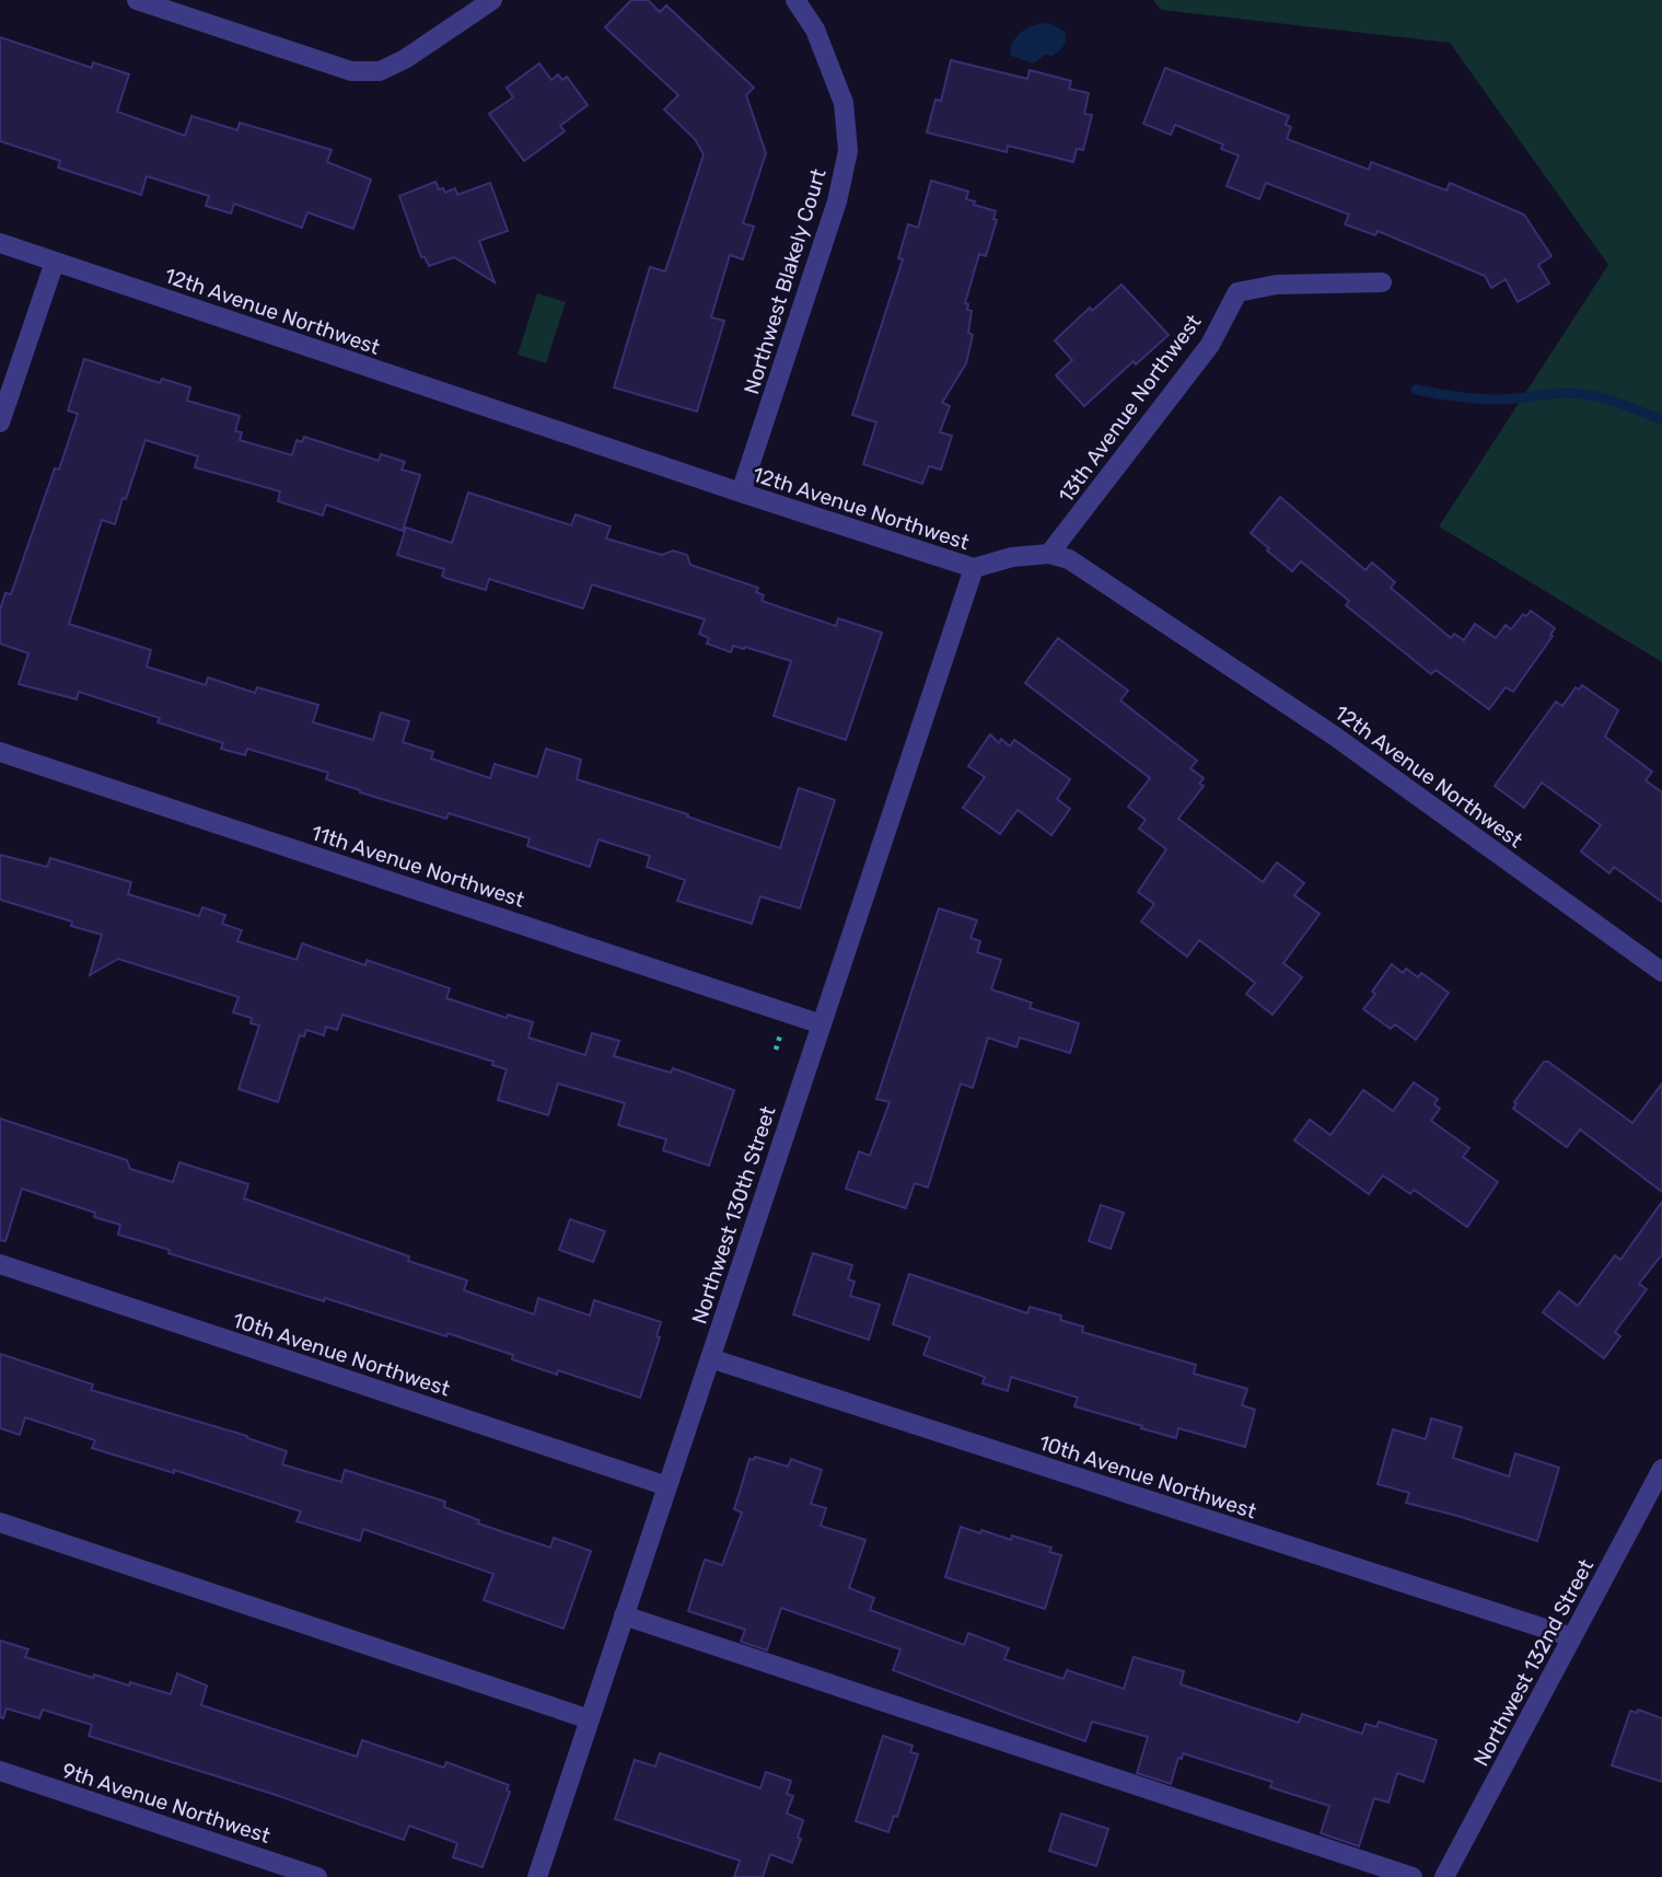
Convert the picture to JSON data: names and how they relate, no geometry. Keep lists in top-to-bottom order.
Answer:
{
  "streets": {
    "street": [
      "Northwest Blakely Court",
      "12th Avenue Northwest",
      "13th Avenue Northwest",
      "11th Avenue Northwest",
      "Northwest 130th Street",
      "10th Avenue Northwest",
      "Northwest 132nd Street",
      "9th Avenue Northwest"
    ]
  },
  "crossings": [
    ["Northwest Blakely Court", "12th Avenue Northwest"],
    ["12th Avenue Northwest", "13th Avenue Northwest"],
    ["12th Avenue Northwest", "Northwest 130th Street"],
    ["11th Avenue Northwest", "Northwest 130th Street"],
    ["Northwest 130th Street", "10th Avenue Northwest"],
    ["10th Avenue Northwest", "Northwest 132nd Street"]
  ]
}
